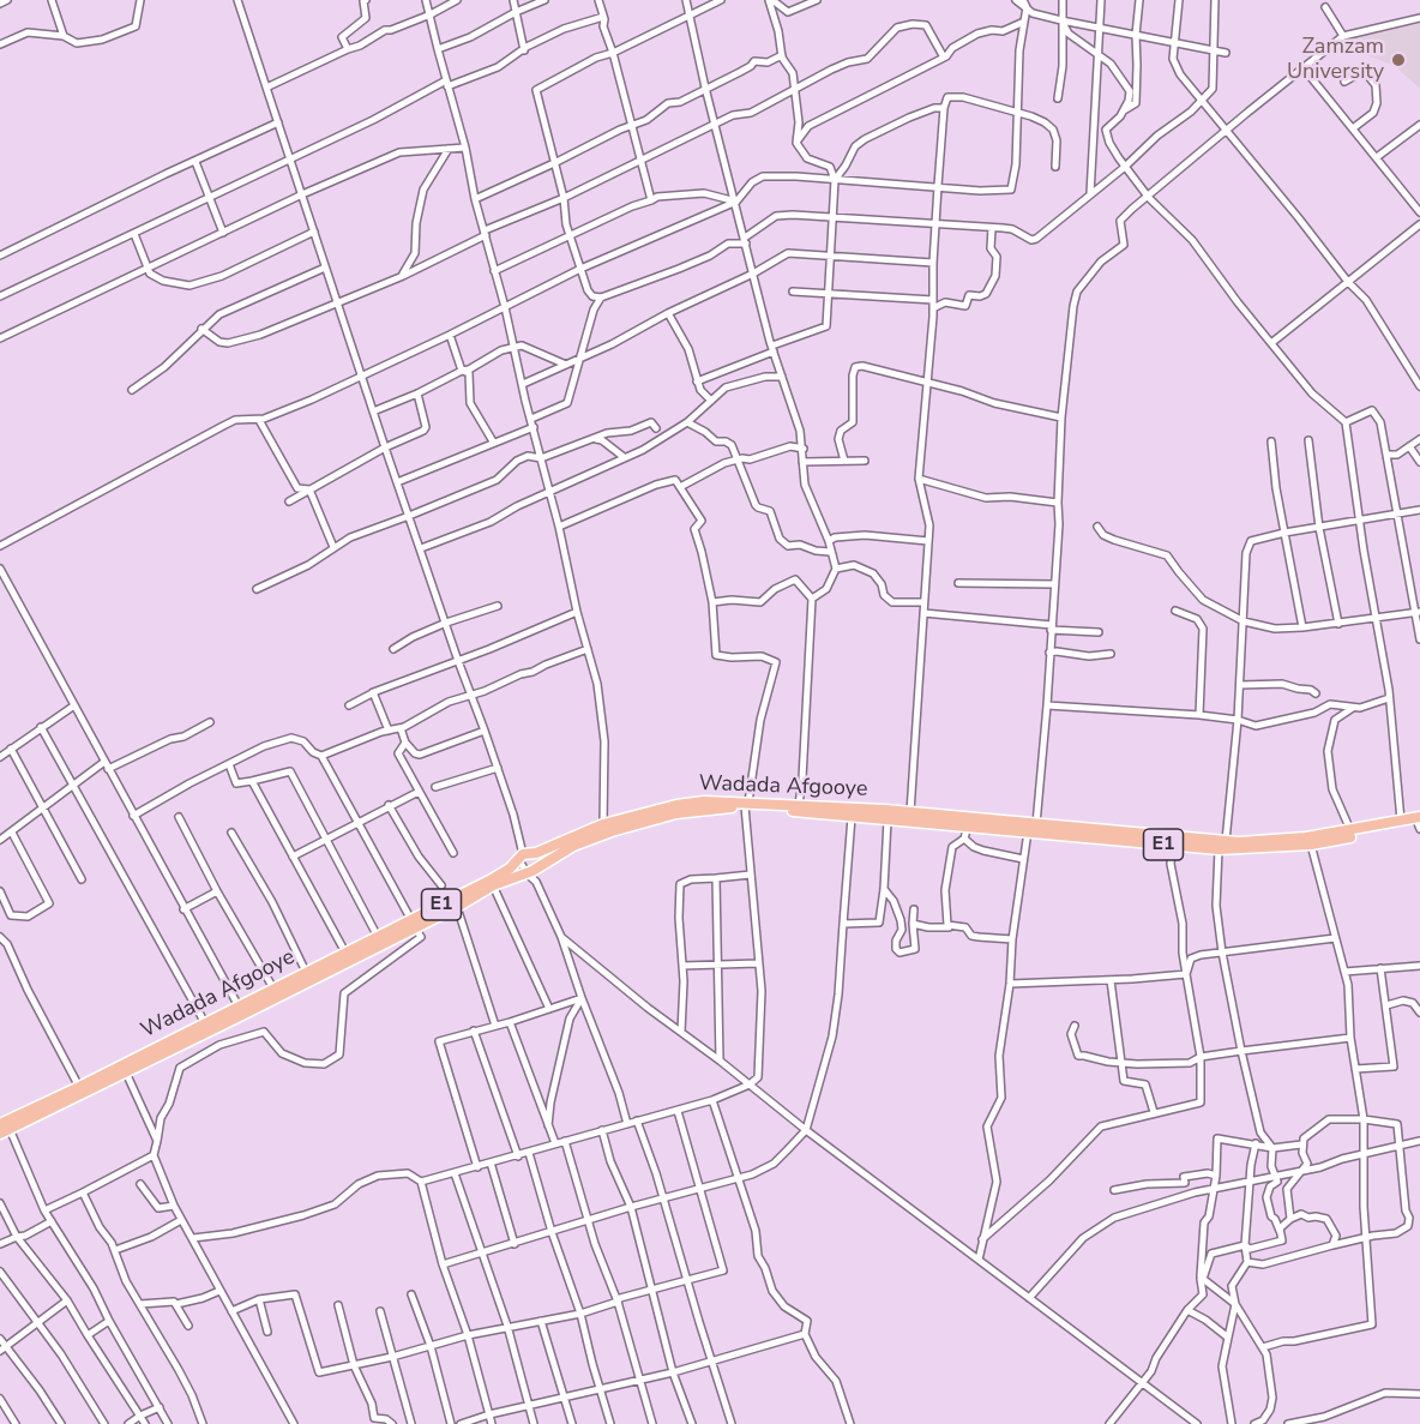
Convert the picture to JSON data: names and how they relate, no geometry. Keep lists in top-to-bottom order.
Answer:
{
  "streets": {
    "highway": ["Wadada Afgooye", "E1"]
  },
  "places": ["Zamzam University"]
}
